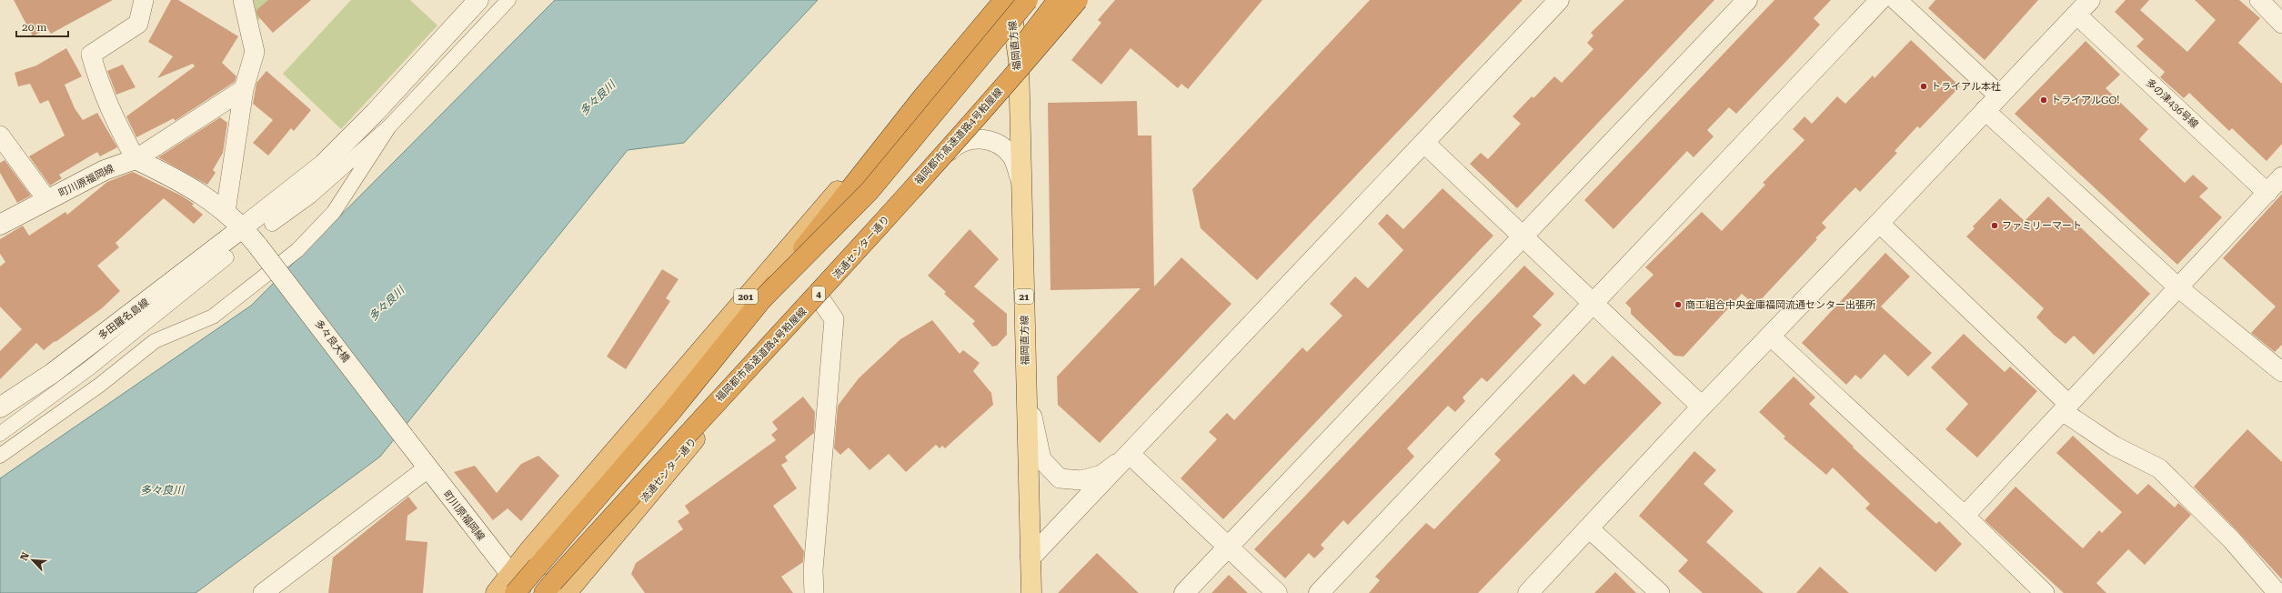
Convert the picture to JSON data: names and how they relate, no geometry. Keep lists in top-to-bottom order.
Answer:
{
  "streets": {
    "highway": [
      "福岡都市高速道路4号粕屋線",
      "流通センター通り",
      "4",
      "201"
    ],
    "main road": ["福岡直方線", "21"],
    "street": [
      "多の津436号線",
      "町川原福岡線",
      "多田羅名島線",
      "多々良大橋"
    ]
  },
  "crossings": [
    ["福岡直方線", "流通センター通り"],
    ["町川原福岡線", "201"],
    ["町川原福岡線", "多々良大橋"],
    ["多田羅名島線", "多々良大橋"]
  ],
  "water": ["多々良川"],
  "places": [
    "トライアル本社",
    "トライアルGO!",
    "ファミリーマート",
    "商工組合中央金庫福岡流通センター出張所"
  ],
  "scale_bar": "20 m",
  "north": "top left"
}
